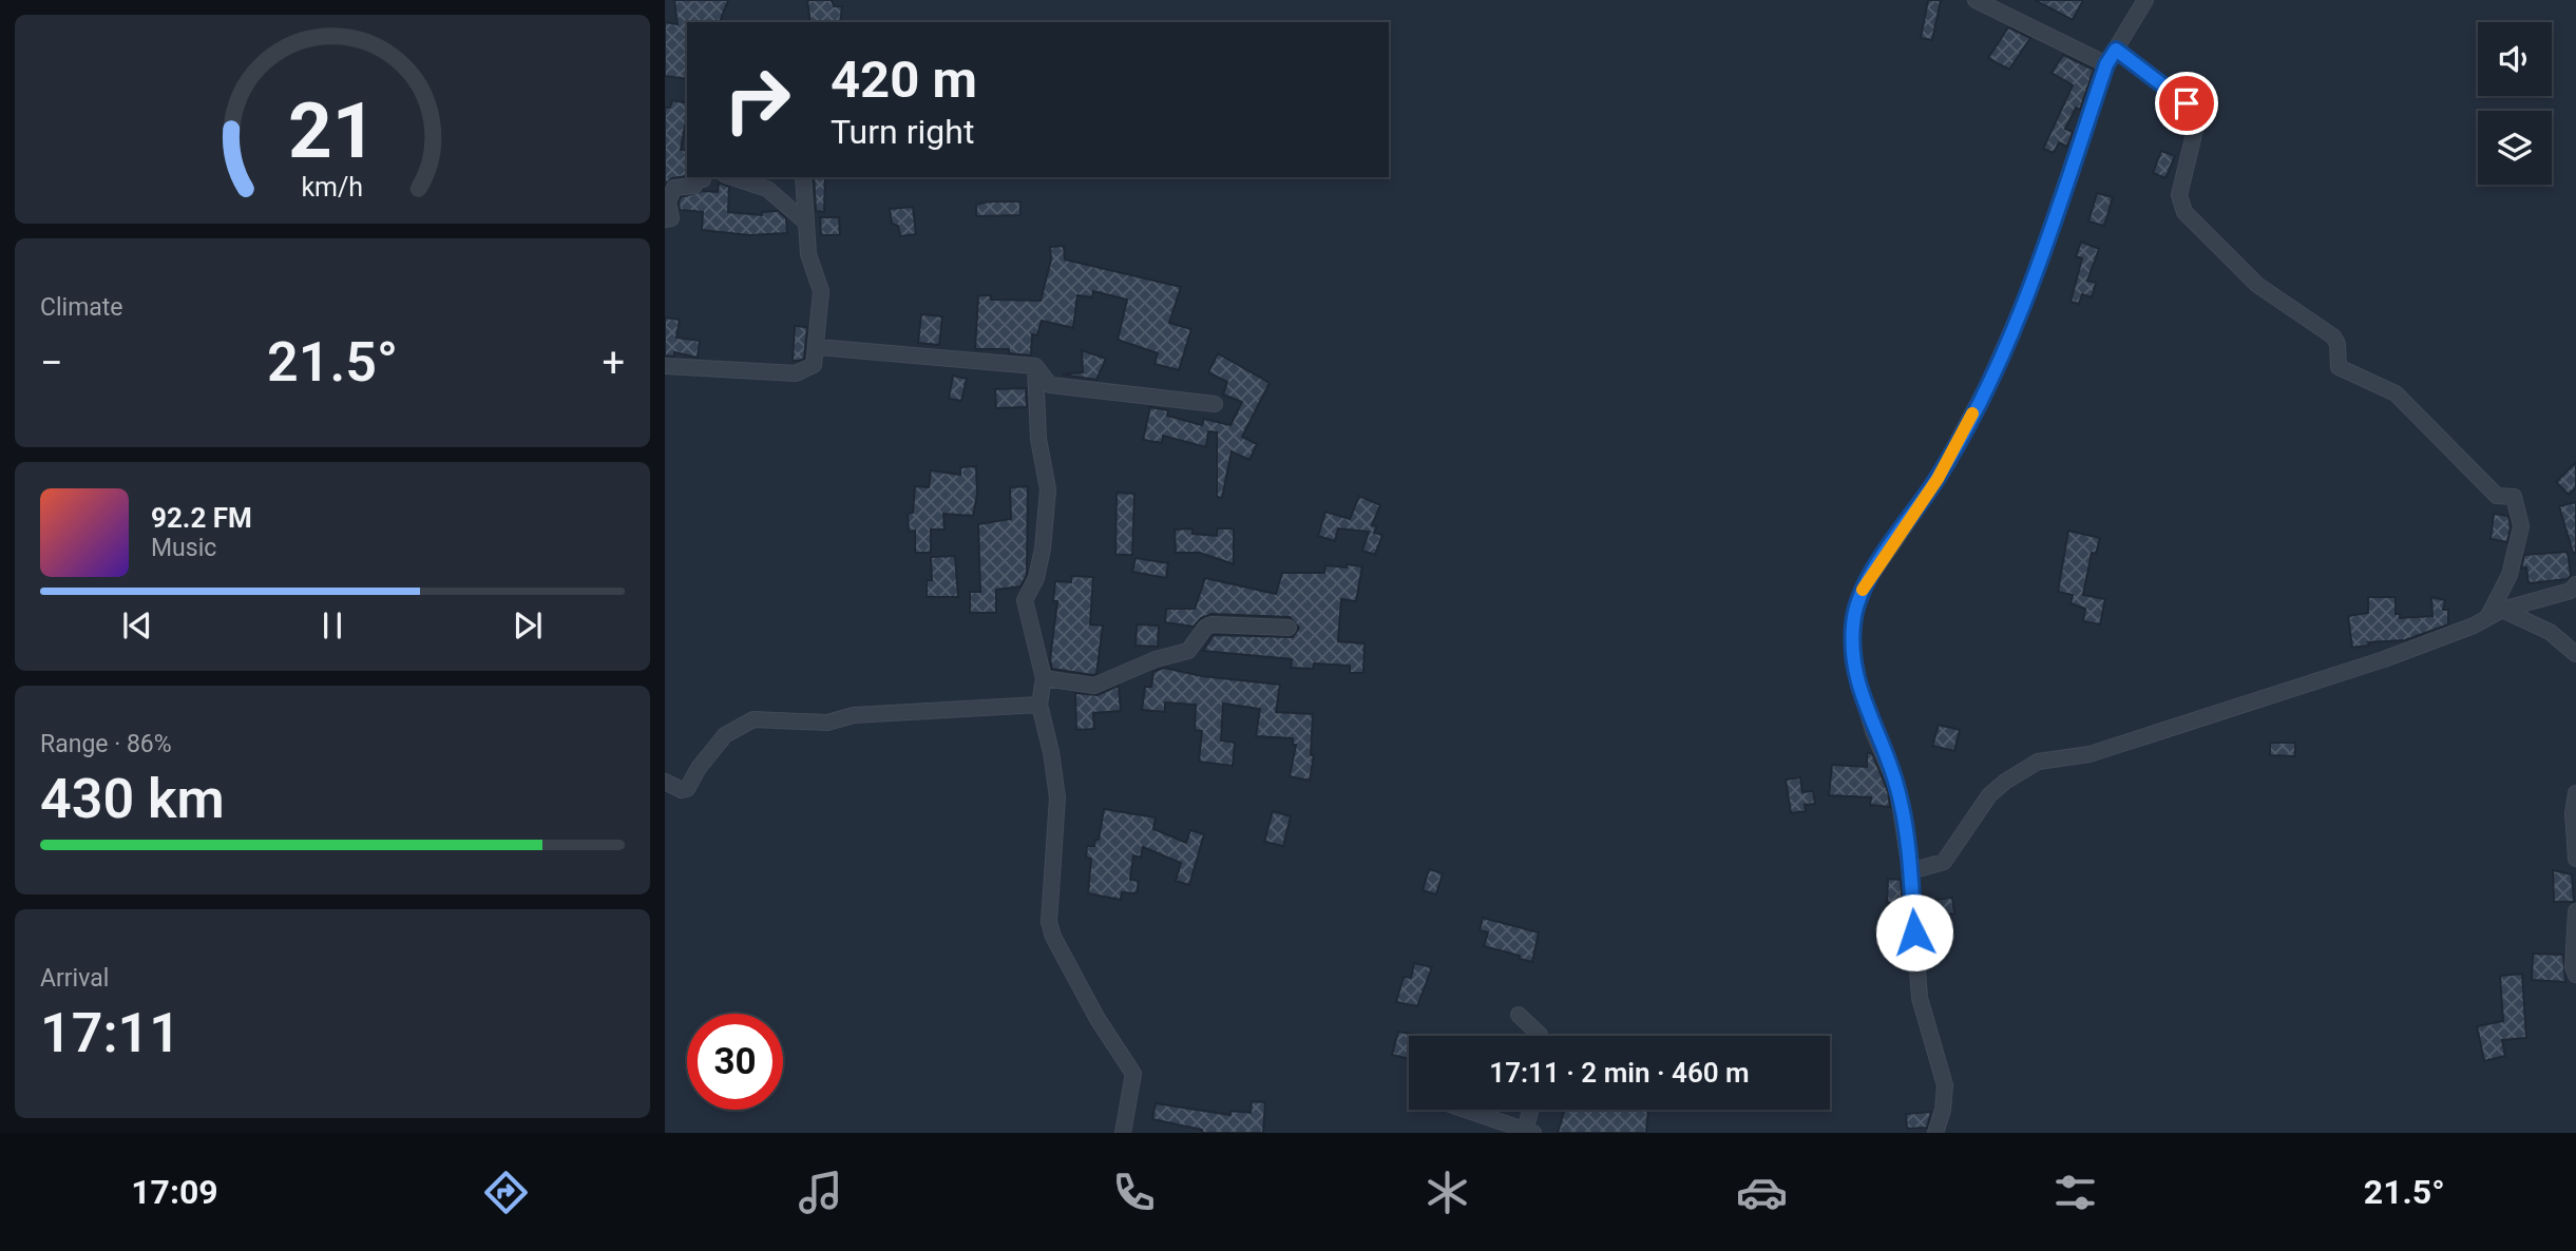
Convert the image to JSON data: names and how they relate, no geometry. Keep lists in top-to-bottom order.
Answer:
{
  "page": {
    "turn": ["420 m", "Turn right"],
    "tile": [
      "Climate",
      ["Range · 86%", "430 km"],
      ["Arrival", "17:11"]
    ],
    "heat": ["−", "21.5°", "+"],
    "song": ["92.2 FM", "Music"],
    "limit": "30",
    "trip": "17:11 · 2 min · 460 m",
    "tabs": ["17:09", "21.5°"],
    "gauge": ["21", "km/h"]
  }
}
